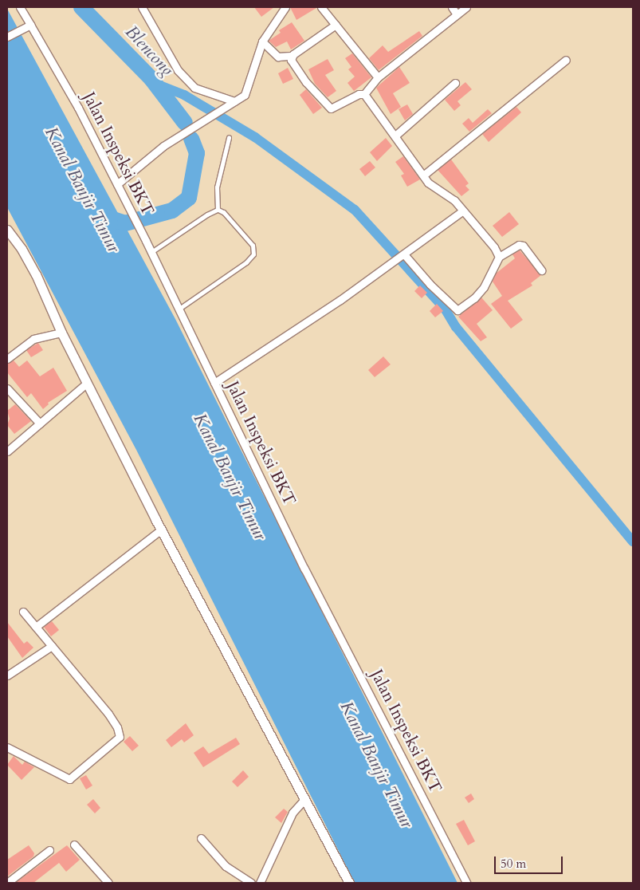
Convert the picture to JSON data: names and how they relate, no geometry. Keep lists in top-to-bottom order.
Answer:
{
  "streets": {
    "street": ["Jalan Inspeksi BKT"]
  },
  "water": ["Blencong", "Kanal Banjir Timur"],
  "scale_bar": "50 m"
}
